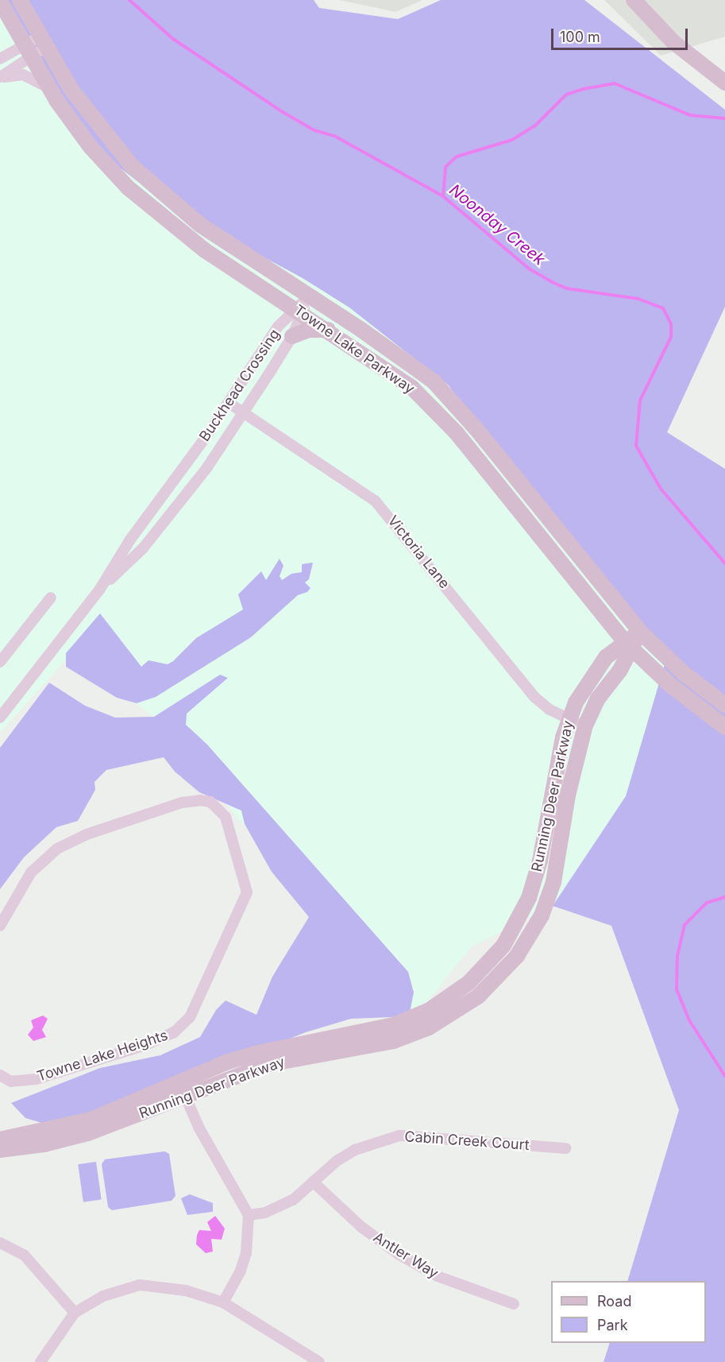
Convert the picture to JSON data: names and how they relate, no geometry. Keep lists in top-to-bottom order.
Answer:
{
  "streets": {
    "main road": ["Towne Lake Parkway", "Running Deer Parkway"],
    "street": [
      "Buckhead Crossing",
      "Victoria Lane",
      "Towne Lake Heights",
      "Cabin Creek Court",
      "Antler Way"
    ]
  },
  "crossings": [
    ["Towne Lake Parkway", "Buckhead Crossing"],
    ["Towne Lake Parkway", "Running Deer Parkway"],
    ["Buckhead Crossing", "Victoria Lane"],
    ["Victoria Lane", "Running Deer Parkway"],
    ["Cabin Creek Court", "Antler Way"]
  ],
  "water": ["Noonday Creek"],
  "legend": ["Road", "Park"],
  "scale_bar": "100 m"
}
